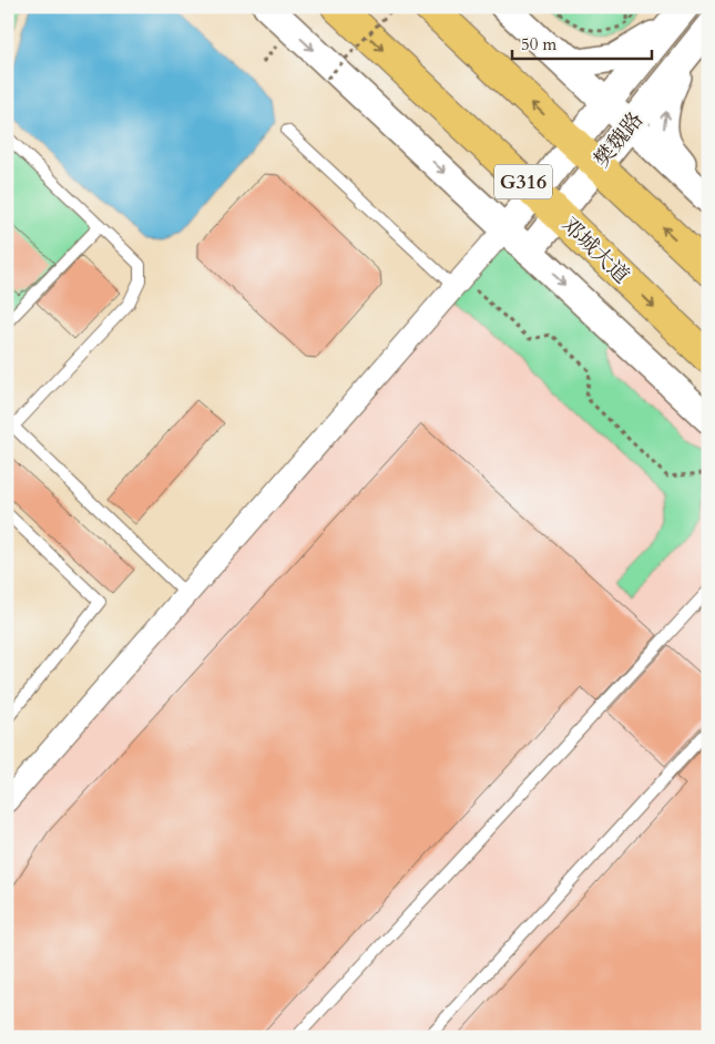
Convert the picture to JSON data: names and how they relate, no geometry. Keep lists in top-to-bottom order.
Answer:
{
  "streets": {
    "highway": ["G316", "邓城大道"],
    "street": ["樊魏路"]
  },
  "crossings": [
    ["樊魏路", "G316"],
    ["樊魏路", "邓城大道"]
  ],
  "scale_bar": "50 m"
}
